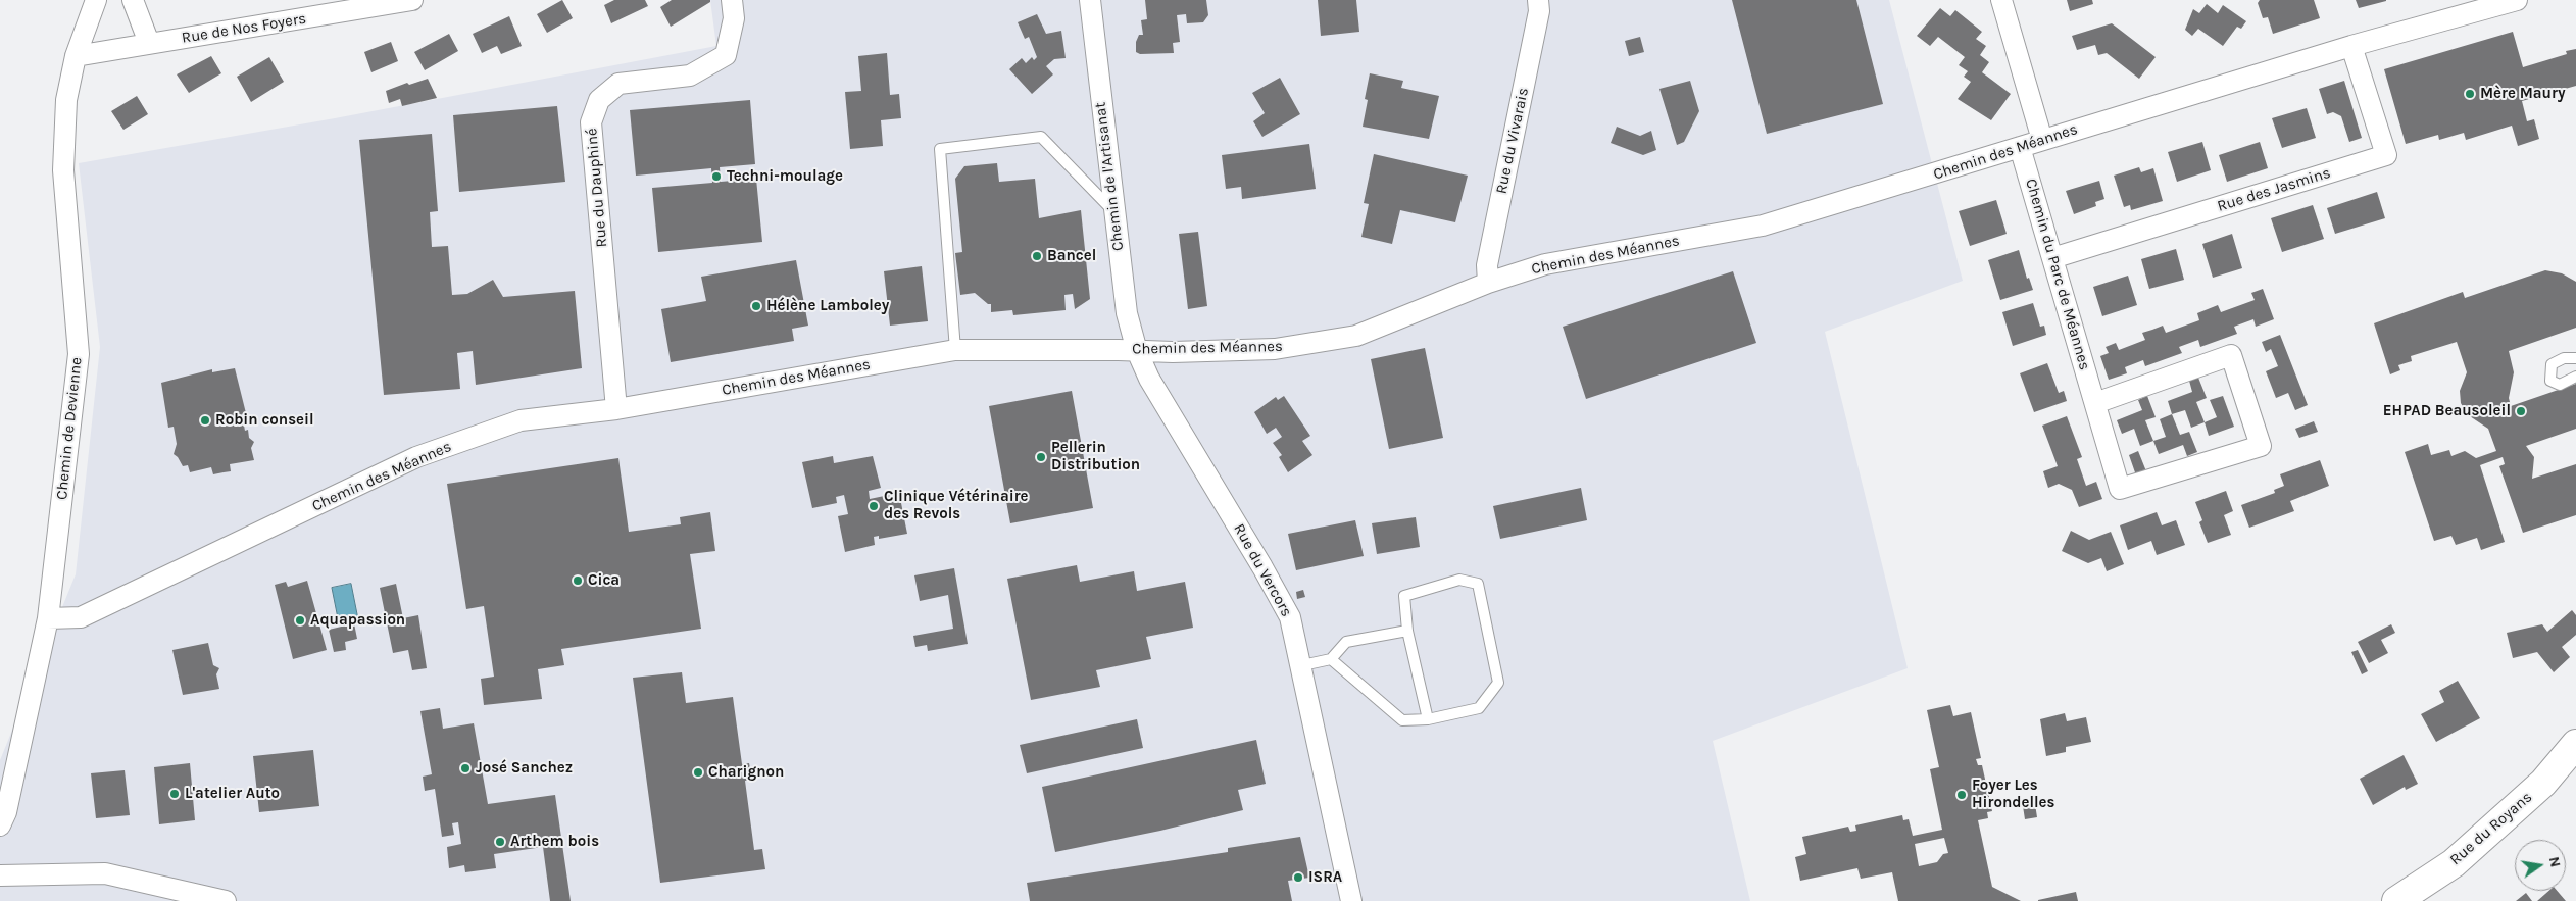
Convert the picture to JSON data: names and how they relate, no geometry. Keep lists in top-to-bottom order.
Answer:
{
  "streets": {
    "street": [
      "Rue de Nos Foyers",
      "Rue du Vivarais",
      "Chemin des Méannes",
      "Chemin de l'Artisanat",
      "Rue du Dauphiné",
      "Rue des Jasmins",
      "Chemin du Parc de Méannes",
      "Chemin de Devienne",
      "Rue du Vercors",
      "Rue du Royans"
    ]
  },
  "crossings": [
    ["Rue de Nos Foyers", "Chemin de Devienne"],
    ["Rue du Vivarais", "Chemin des Méannes"],
    ["Chemin des Méannes", "Chemin de l'Artisanat"],
    ["Chemin des Méannes", "Rue du Dauphiné"],
    ["Chemin des Méannes", "Rue des Jasmins"],
    ["Chemin des Méannes", "Chemin du Parc de Méannes"],
    ["Chemin des Méannes", "Chemin de Devienne"],
    ["Chemin des Méannes", "Rue du Vercors"],
    ["Chemin de l'Artisanat", "Rue du Vercors"],
    ["Rue des Jasmins", "Chemin du Parc de Méannes"]
  ],
  "places": [
    "Mère Maury",
    "Techni-moulage",
    "Bancel",
    "Hélène Lamboley",
    "EHPAD Beausoleil",
    "Robin conseil",
    "Pellerin Distribution",
    "Clinique Vétérinaire des Revols",
    "Cica",
    "Aquapassion",
    "José Sanchez",
    "Charignon",
    "L'atelier Auto",
    "Foyer Les Hirondelles",
    "Arthem bois",
    "ISRA"
  ],
  "north": "right"
}
